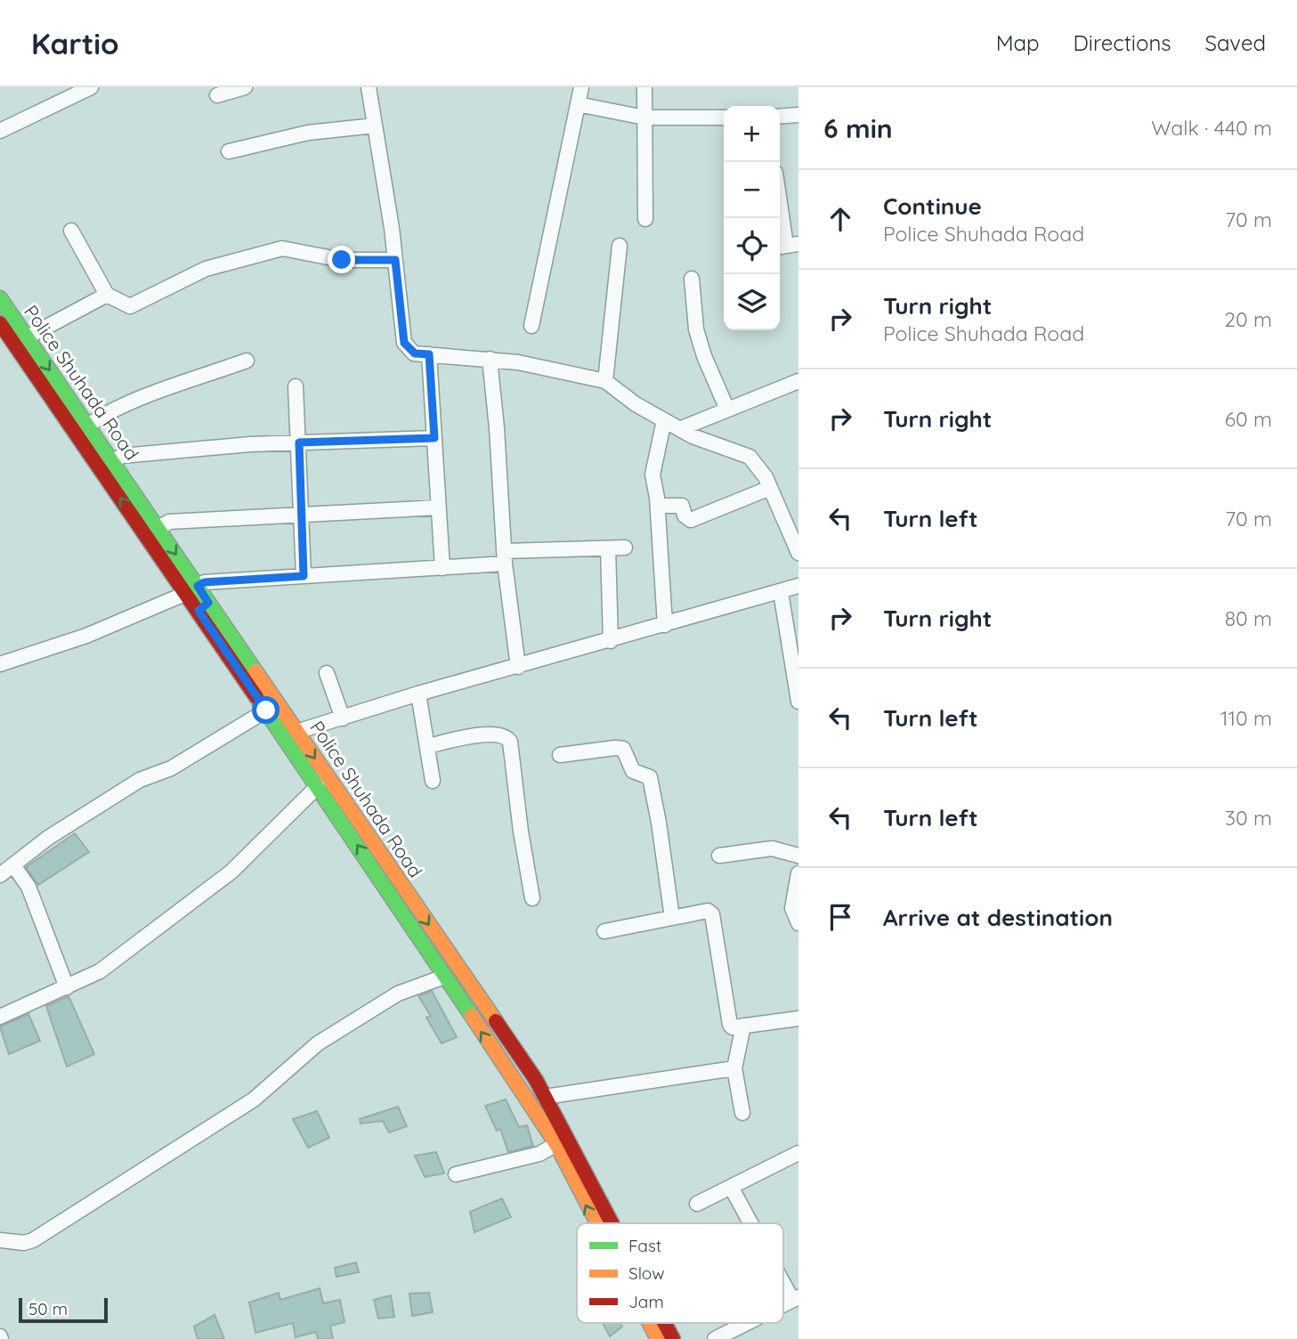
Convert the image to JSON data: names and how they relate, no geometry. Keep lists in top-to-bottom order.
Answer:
{
  "streets": {
    "main road": ["Police Shuhada Road"]
  },
  "legend": ["Fast", "Slow", "Jam"],
  "scale_bar": "50 m",
  "page": {
    "header": "Kartio",
    "nav": ["Map", "Directions", "Saved"],
    "heading": ["6 min", "Walk · 440 m"],
    "map_buttons": ["+", "−"],
    "list": [
      ["Continue", "Police Shuhada Road", "70 m"],
      ["Turn right", "Police Shuhada Road", "20 m"],
      ["Turn right", "60 m"],
      ["Turn left", "70 m"],
      ["Turn right", "80 m"],
      ["Turn left", "110 m"],
      ["Turn left", "30 m"],
      "Arrive at destination"
    ],
    "scale": "50 m"
  }
}
